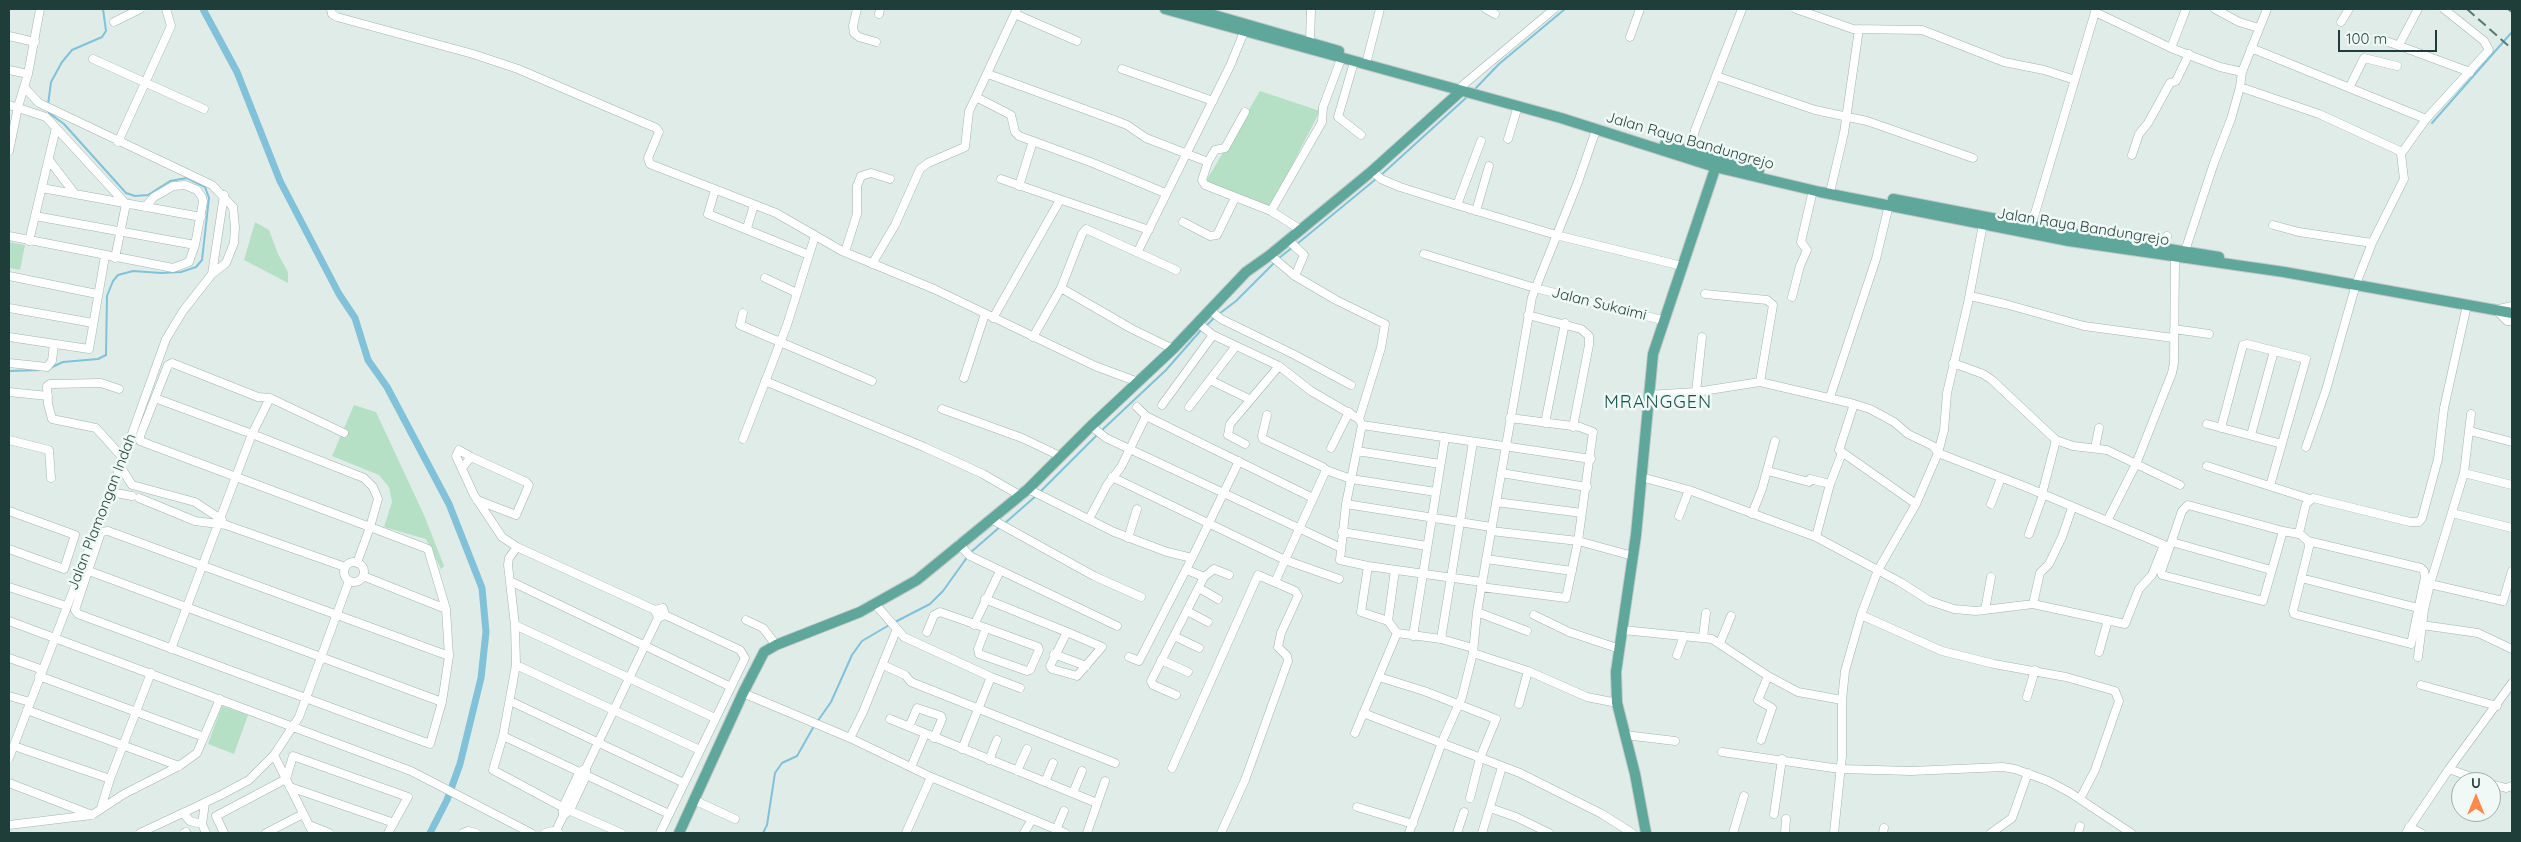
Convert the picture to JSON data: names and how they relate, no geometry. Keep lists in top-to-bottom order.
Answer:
{
  "streets": {
    "main road": ["Jalan Raya Bandungrejo"],
    "street": ["Jalan Sukaimi", "Jalan Plamongan Indah"]
  },
  "districts": ["MRANGGEN"],
  "scale_bar": "100 m",
  "north": "top"
}
